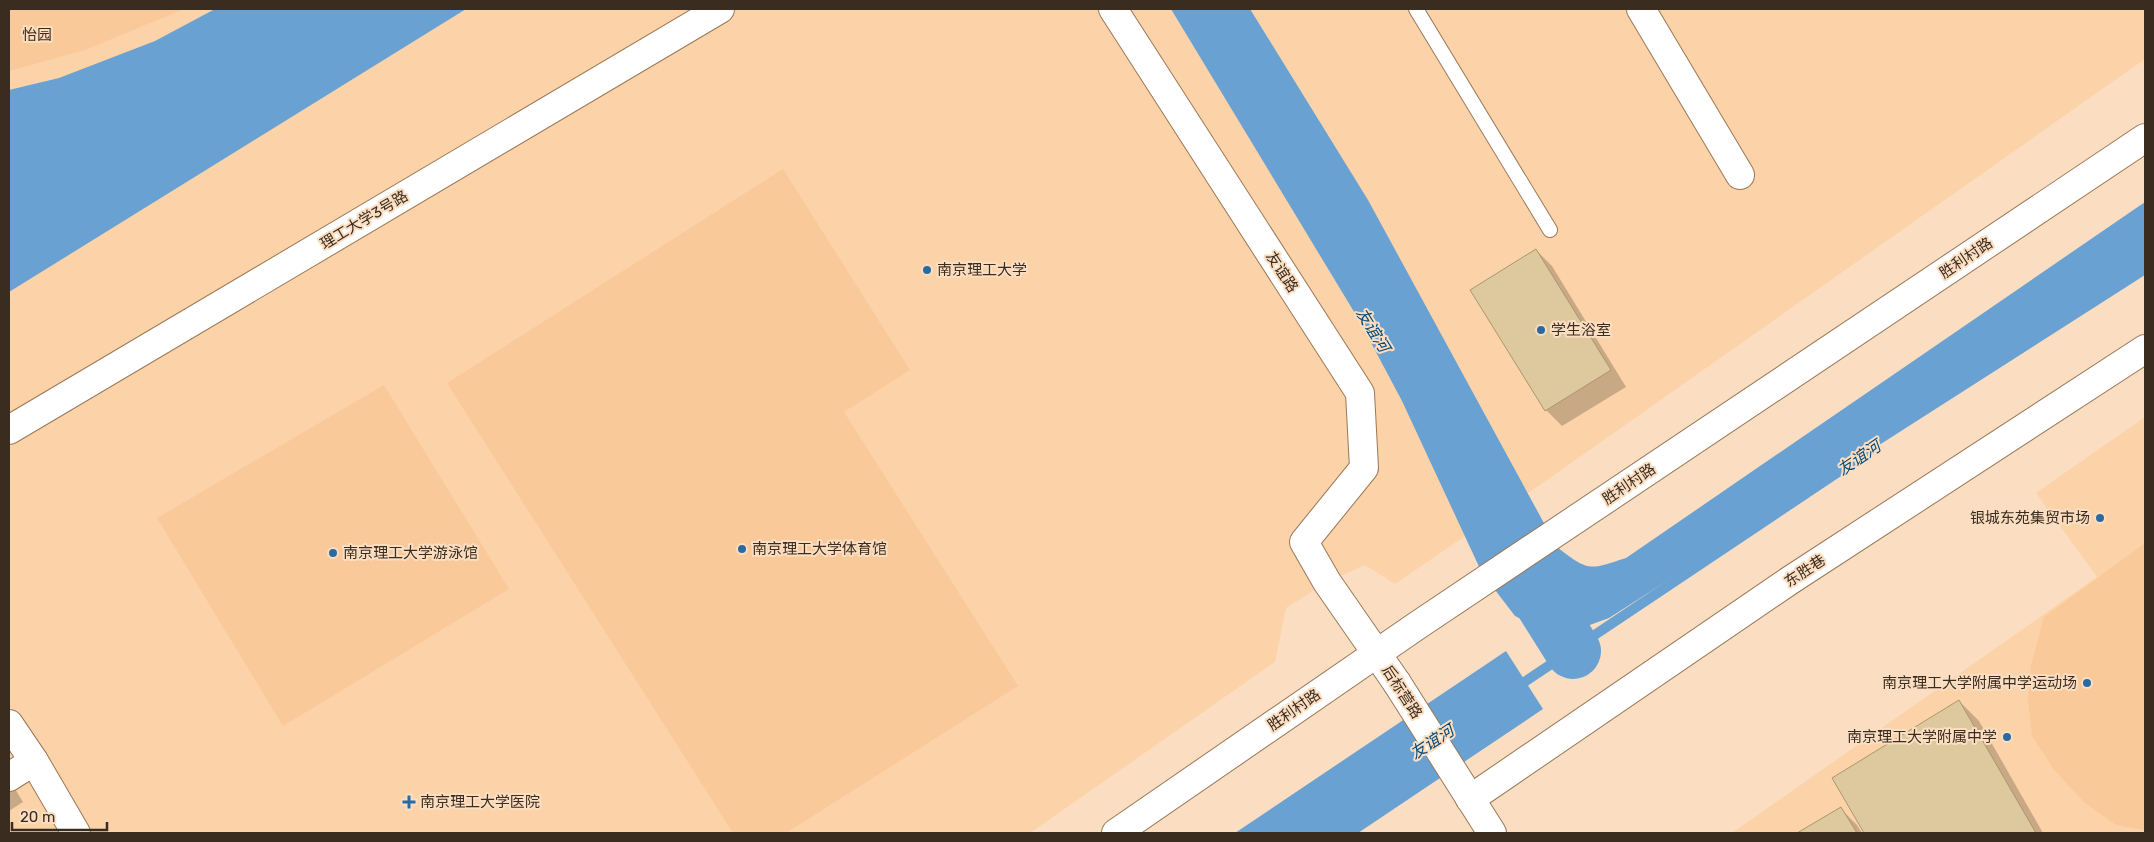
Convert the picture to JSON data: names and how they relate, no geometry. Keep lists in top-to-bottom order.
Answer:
{
  "streets": {
    "street": [
      "理工大学3号路",
      "胜利村路",
      "友谊路",
      "东胜巷",
      "后标营路"
    ]
  },
  "crossings": [
    ["胜利村路", "后标营路"],
    ["友谊路", "后标营路"],
    ["东胜巷", "后标营路"]
  ],
  "water": ["友谊河"],
  "parks": ["怡园"],
  "places": {
    "other": [
      "南京理工大学",
      "学生浴室",
      "银城东苑集贸市场",
      "南京理工大学体育馆",
      "南京理工大学游泳馆",
      "南京理工大学附属中学运动场",
      "南京理工大学附属中学"
    ],
    "health": ["南京理工大学医院"]
  },
  "scale_bar": "20 m"
}
